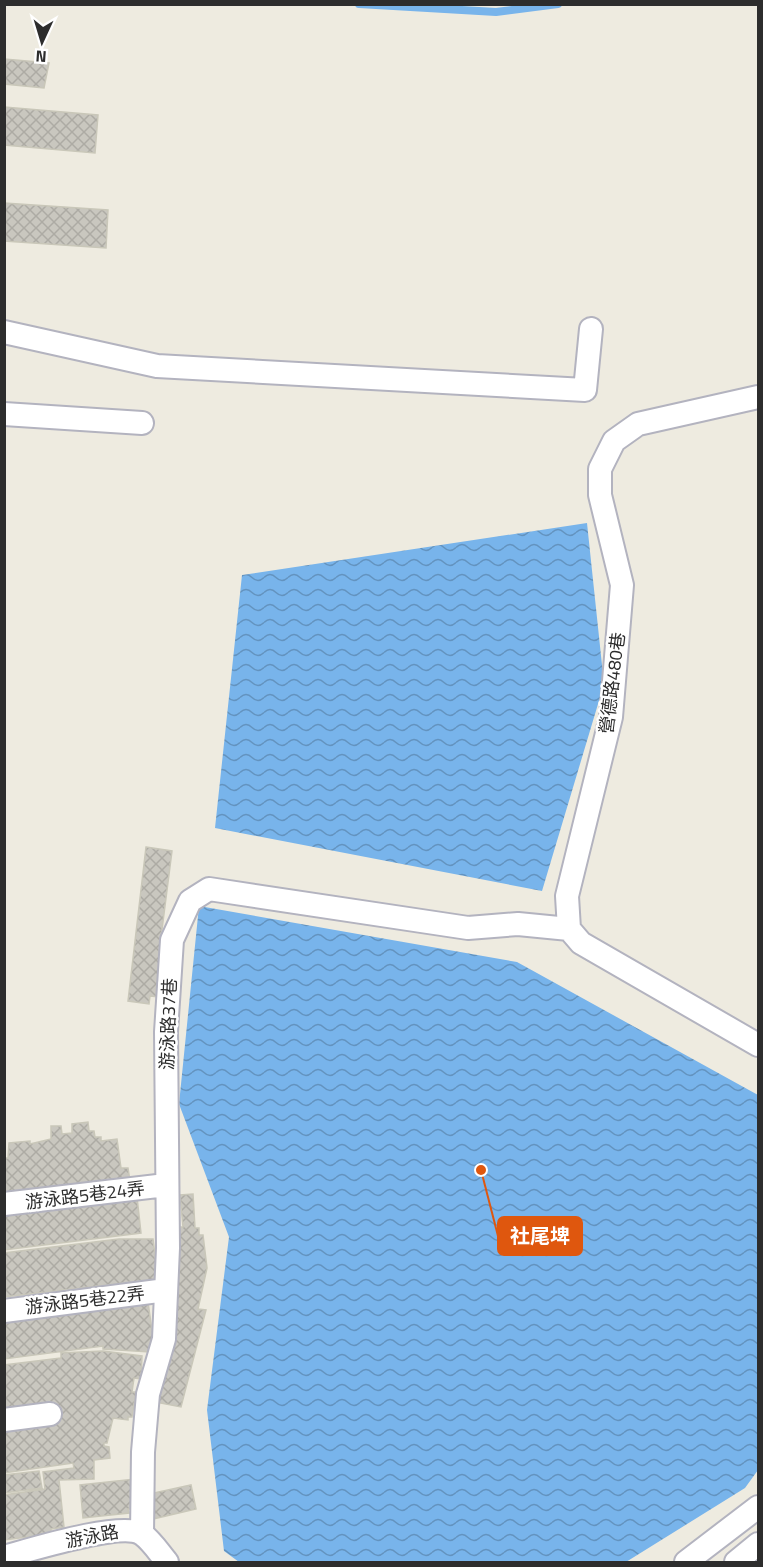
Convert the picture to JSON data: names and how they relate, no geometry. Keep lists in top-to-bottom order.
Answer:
{
  "streets": {
    "street": [
      "營德路480巷",
      "游泳路37巷",
      "游泳路5巷24弄",
      "游泳路5巷22弄",
      "游泳路"
    ]
  },
  "crossings": [
    ["營德路480巷", "游泳路37巷"],
    ["游泳路37巷", "游泳路5巷24弄"],
    ["游泳路37巷", "游泳路5巷22弄"],
    ["游泳路37巷", "游泳路"]
  ],
  "places": ["社尾埤"],
  "north": "bottom"
}
